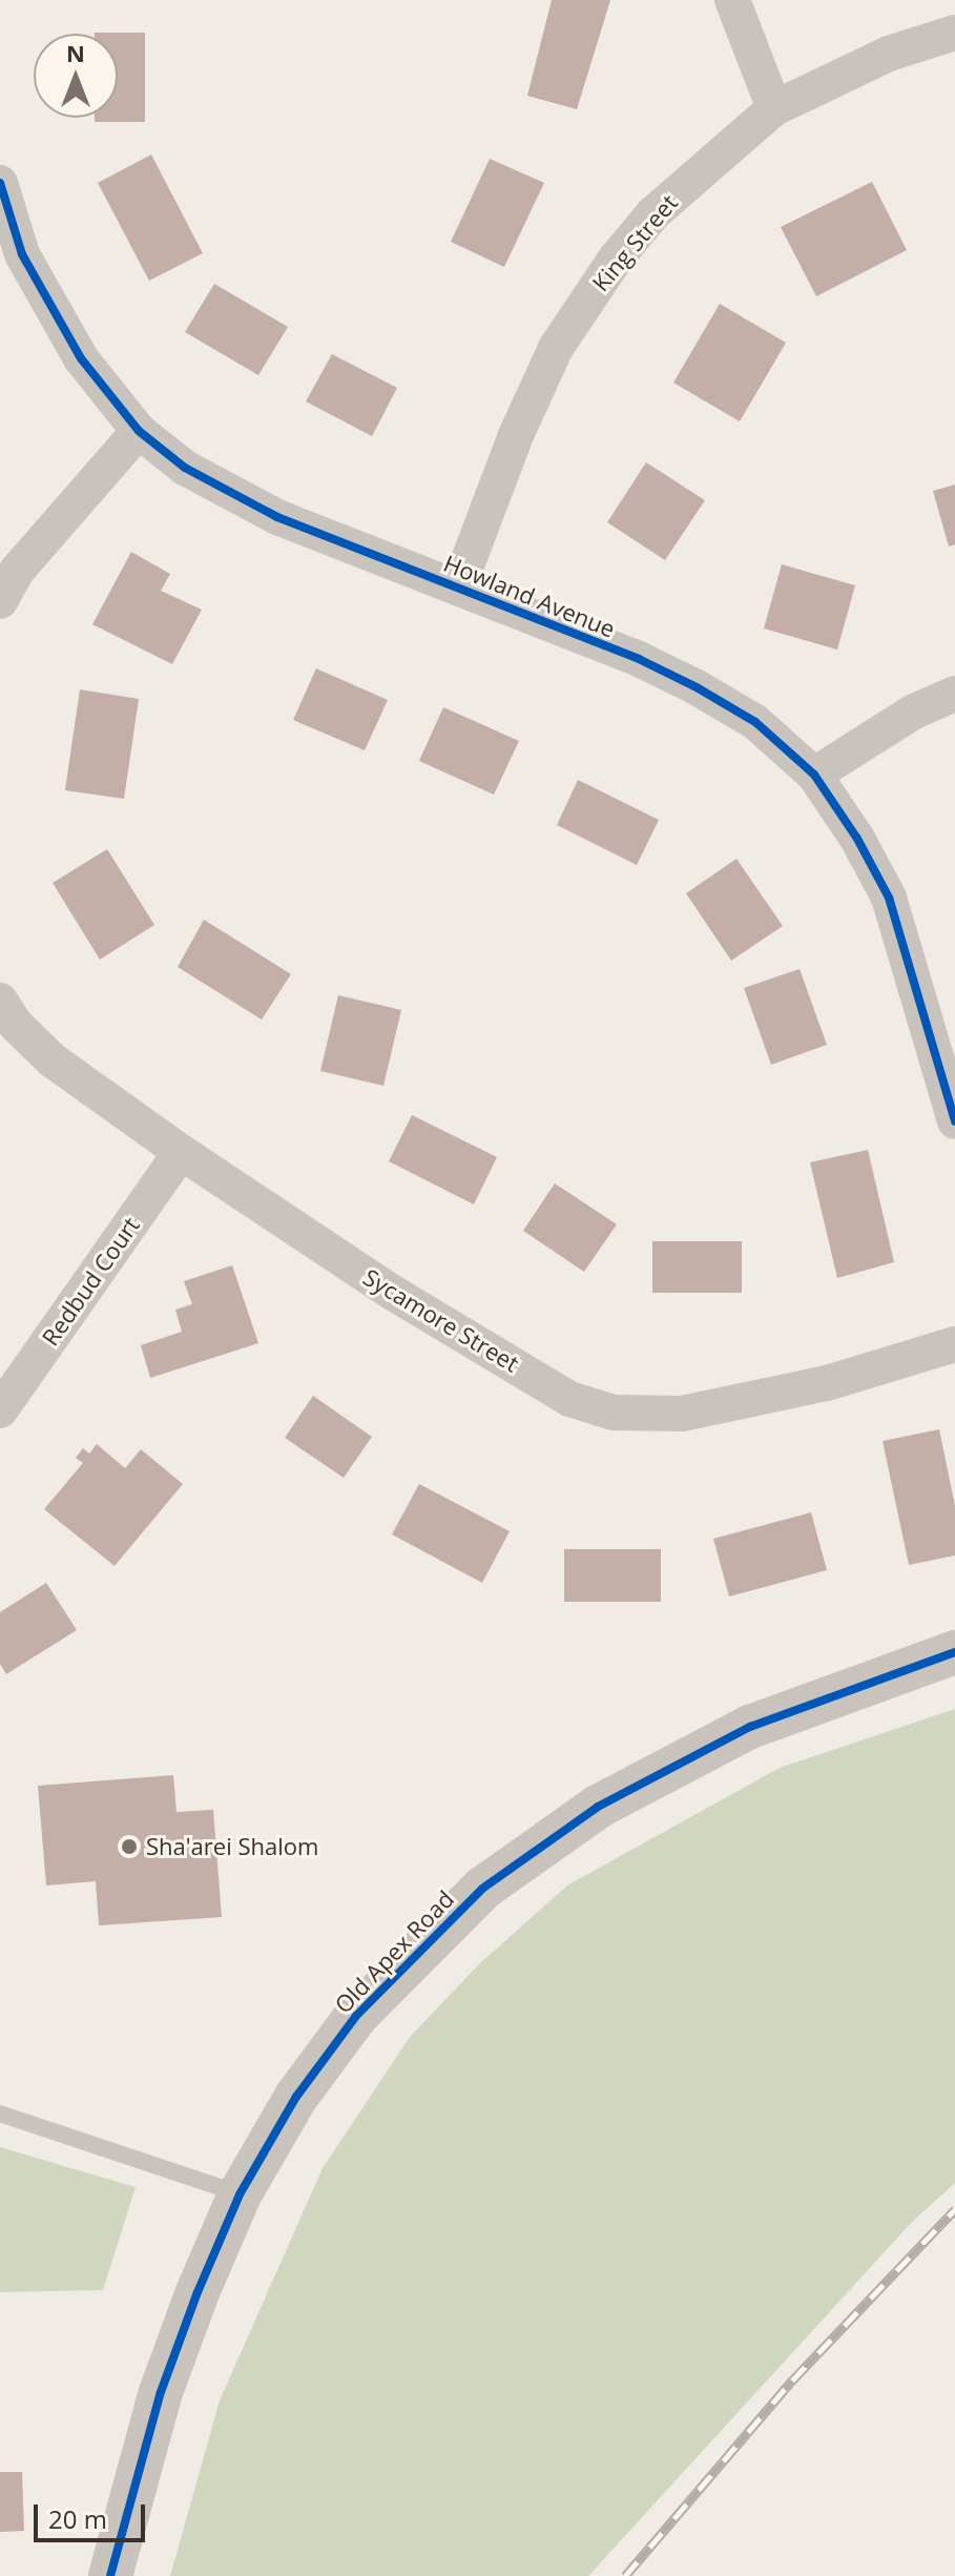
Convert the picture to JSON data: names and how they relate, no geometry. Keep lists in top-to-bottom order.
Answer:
{
  "streets": {
    "street": [
      "King Street",
      "Howland Avenue",
      "Redbud Court",
      "Sycamore Street",
      "Old Apex Road"
    ]
  },
  "crossings": [
    ["King Street", "Howland Avenue"],
    ["Redbud Court", "Sycamore Street"]
  ],
  "places": ["Sha'arei Shalom"],
  "scale_bar": "20 m",
  "north": "top"
}
